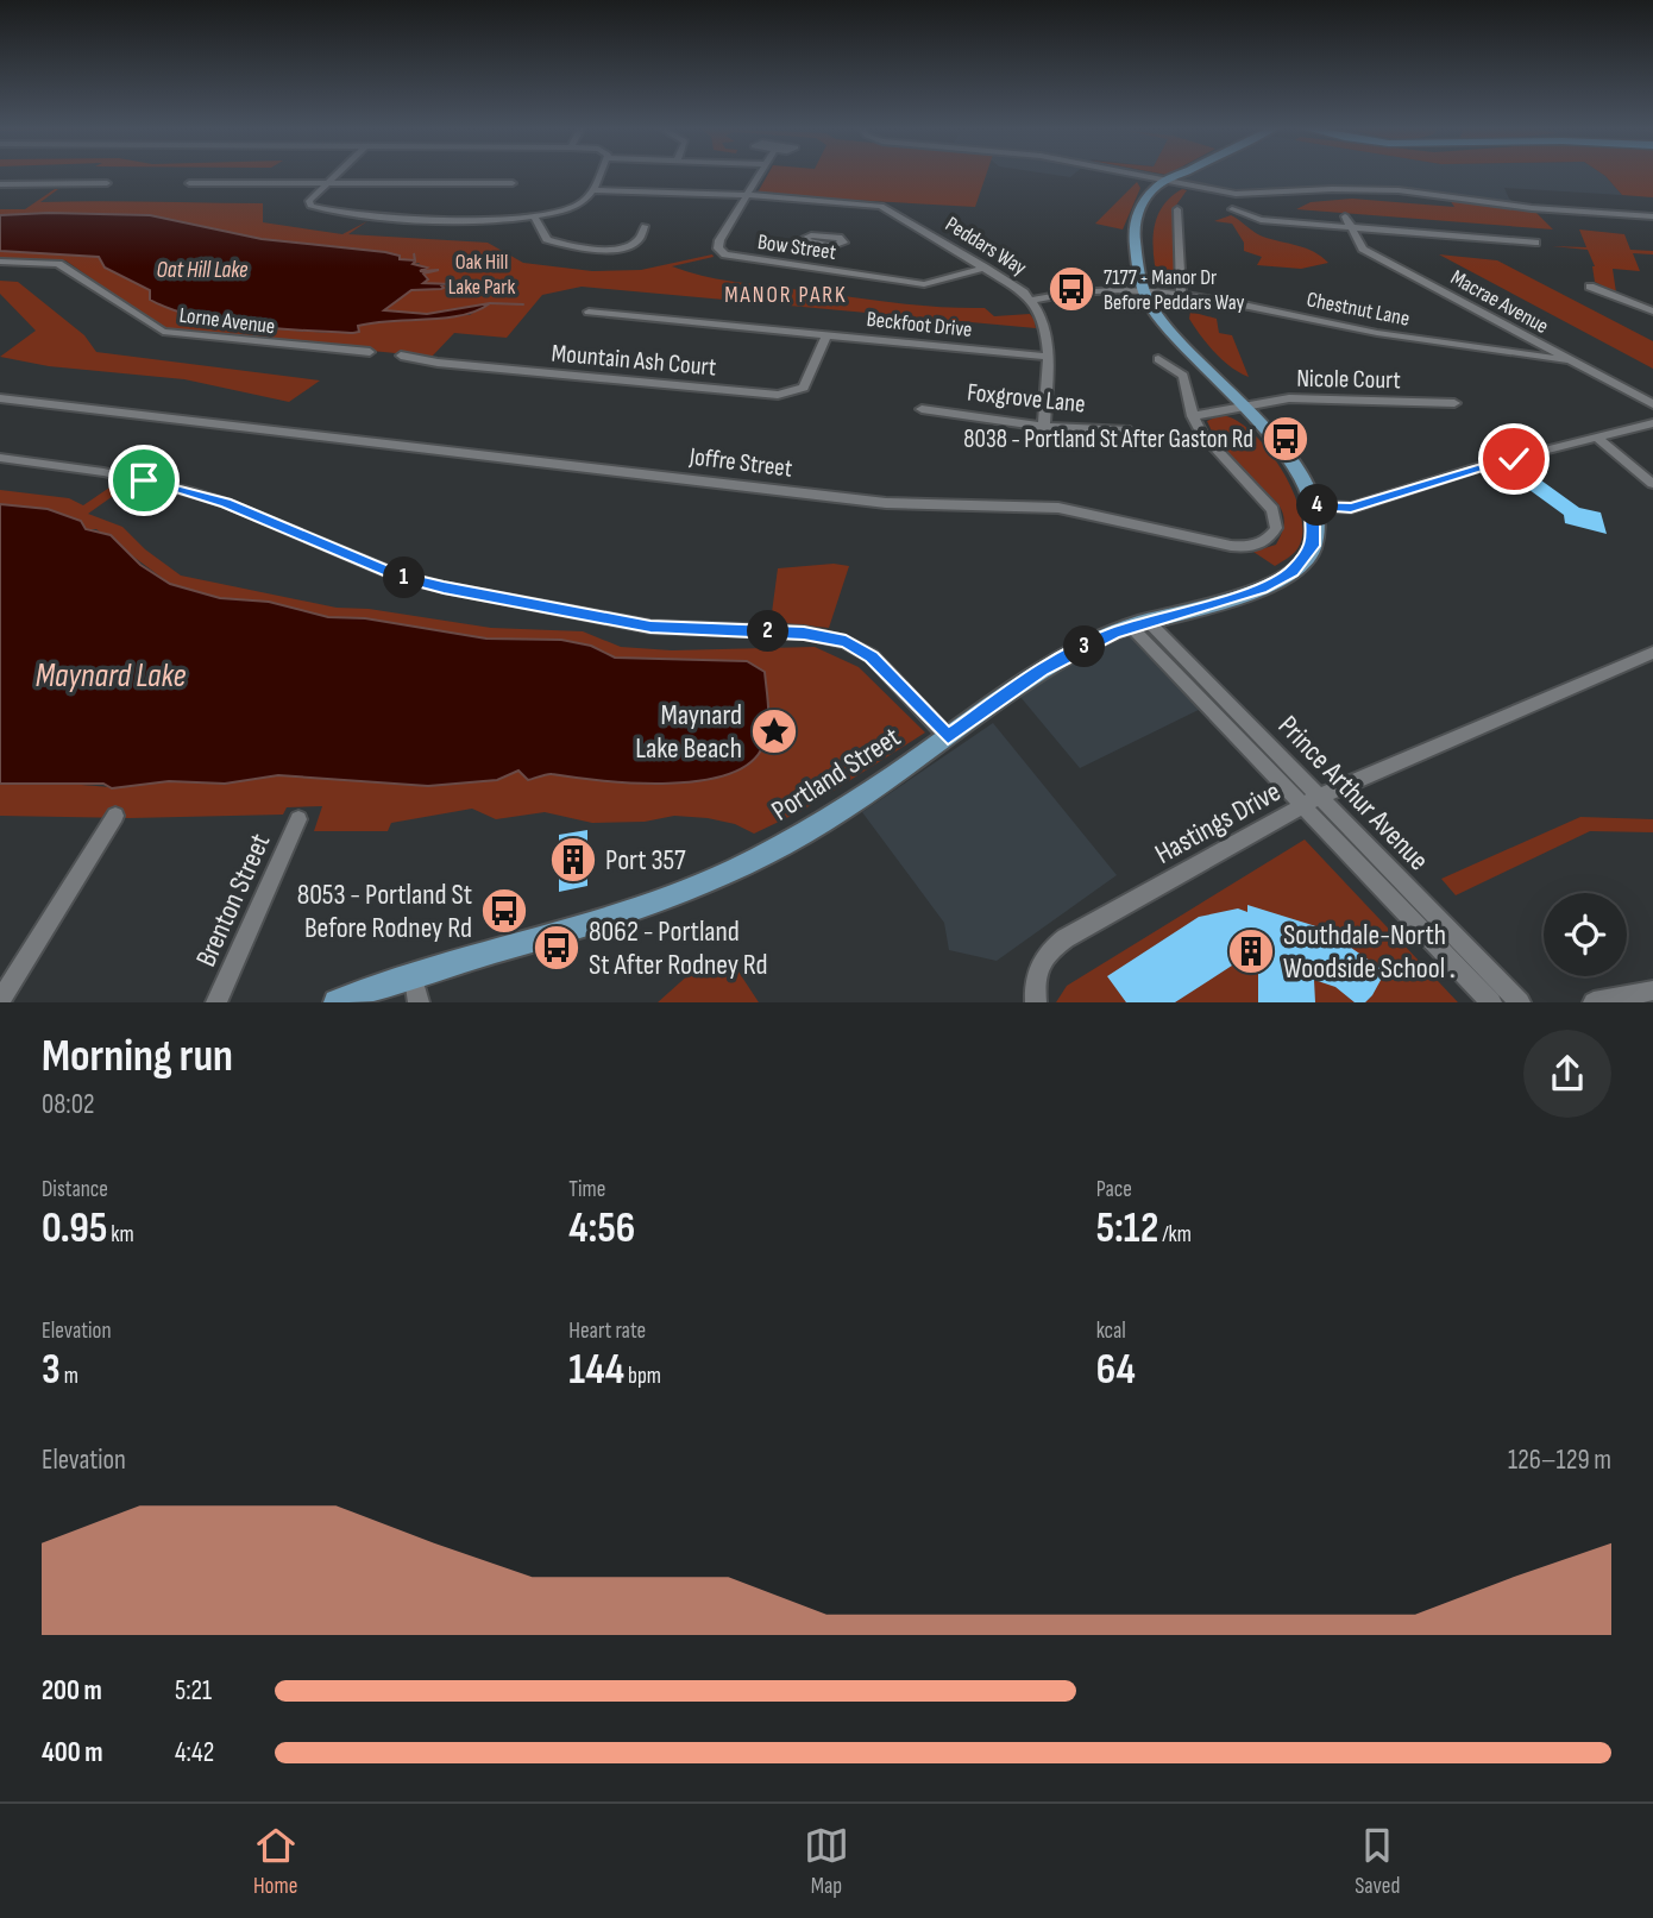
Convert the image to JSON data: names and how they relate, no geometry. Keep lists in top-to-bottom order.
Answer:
{
  "streets": {
    "main road": ["Portland Street"],
    "street": [
      "Peddars Way",
      "Bow Street",
      "Macrae Avenue",
      "Chestnut Lane",
      "Lorne Avenue",
      "Beckfoot Drive",
      "Mountain Ash Court",
      "Nicole Court",
      "Foxgrove Lane",
      "Joffre Street",
      "Prince Arthur Avenue",
      "Hastings Drive",
      "Brenton Street"
    ]
  },
  "crossings": [
    ["Peddars Way", "Bow Street"],
    ["Peddars Way", "Chestnut Lane"],
    ["Peddars Way", "Beckfoot Drive"],
    ["Peddars Way", "Foxgrove Lane"],
    ["Macrae Avenue", "Chestnut Lane"],
    ["Chestnut Lane", "Portland Street"],
    ["Beckfoot Drive", "Mountain Ash Court"],
    ["Nicole Court", "Portland Street"],
    ["Portland Street", "Prince Arthur Avenue"],
    ["Prince Arthur Avenue", "Hastings Drive"]
  ],
  "districts": ["MANOR PARK"],
  "water": ["Oat Hill Lake", "Maynard Lake"],
  "parks": ["Oak Hill Lake Park"],
  "places": {
    "bus stop": [
      "7177 - Manor Dr Before Peddars Way",
      "8038 - Portland St After Gaston Rd",
      "8053 - Portland St Before Rodney Rd",
      "8062 - Portland St After Rodney Rd"
    ],
    "place": ["Maynard Lake Beach"],
    "building": ["Port 357", "Southdale-North Woodside School ."]
  },
  "page": {
    "pins": [
      "4",
      "1",
      "2",
      "3"
    ],
    "heading": ["Morning run", "08:02"],
    "stats": [
      ["Distance", "0.95 km"],
      ["Time", "4:56"],
      ["Pace", "5:12 /km"],
      ["Elevation", "3 m"],
      ["Heart rate", "144 bpm"],
      ["kcal", "64"]
    ],
    "chart": ["Elevation", "126–129 m"],
    "list": [
      {
        "name": "200 m",
        "note": "5:21"
      },
      {
        "name": "400 m",
        "note": "4:42"
      }
    ],
    "tabs": ["Home", "Map", "Saved"]
  }
}
